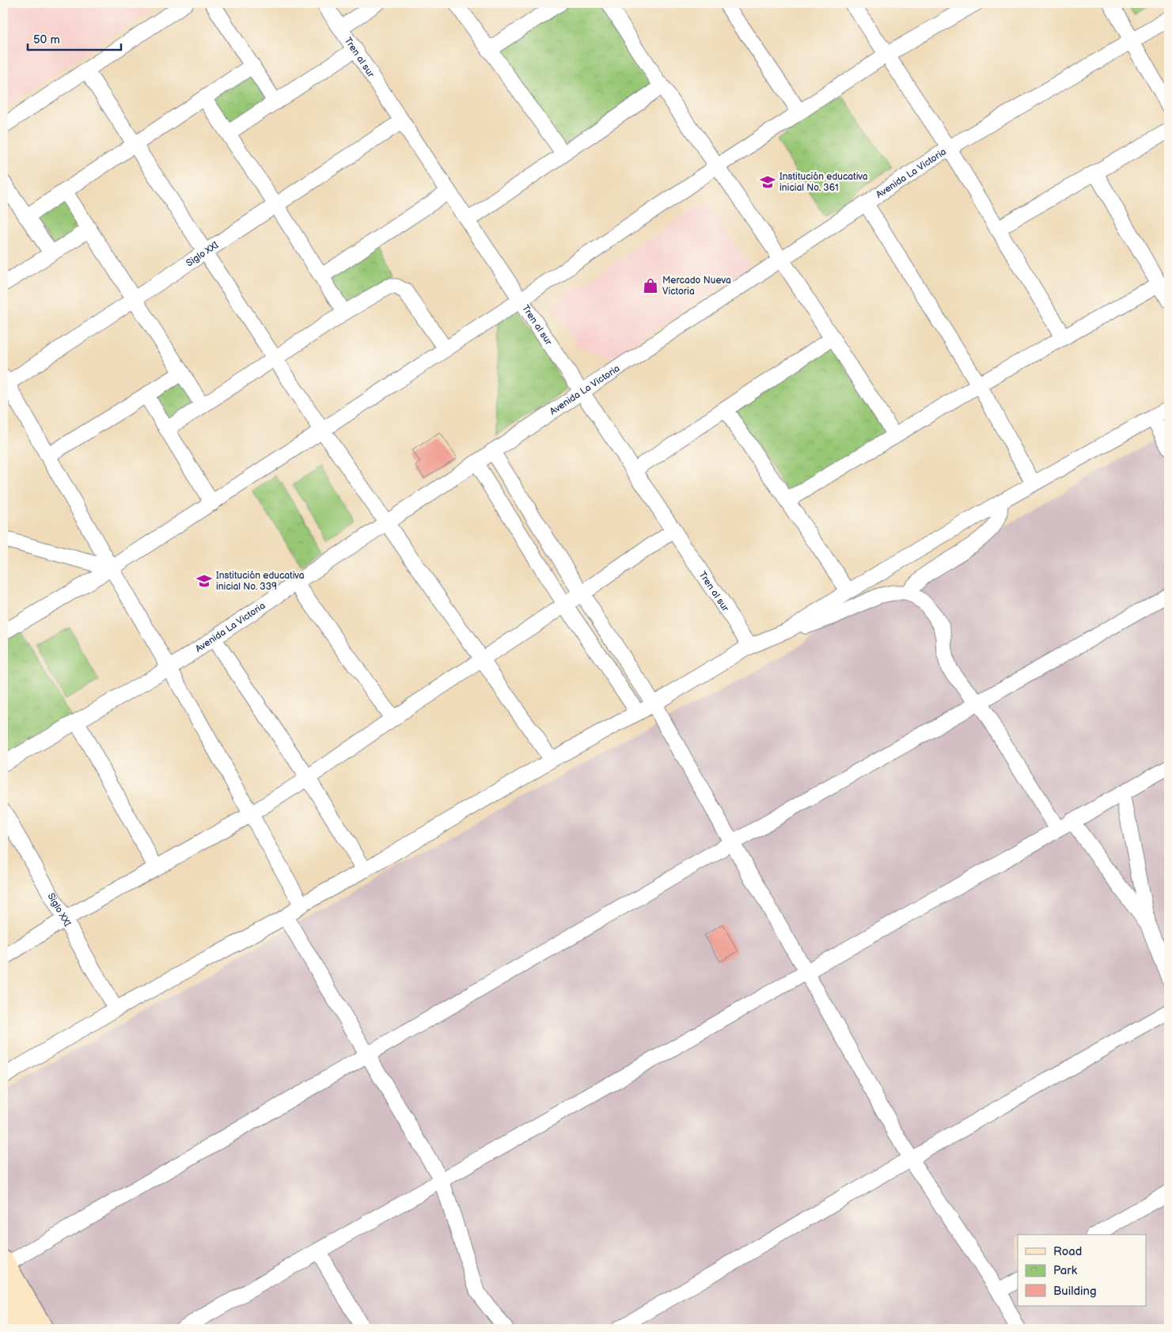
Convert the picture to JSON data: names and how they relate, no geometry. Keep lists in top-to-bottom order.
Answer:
{
  "streets": {
    "street": ["Tren al sur", "Avenida La Victoria", "Siglo XXI"]
  },
  "crossings": [
    ["Tren al sur", "Avenida La Victoria"],
    ["Tren al sur", "Siglo XXI"]
  ],
  "places": {
    "school or university": ["Institución educativa inicial No. 361", "Institución educativa inicial No. 339"],
    "shop": ["Mercado Nueva Victoria"]
  },
  "legend": ["Road", "Park", "Building"],
  "scale_bar": "50 m"
}
